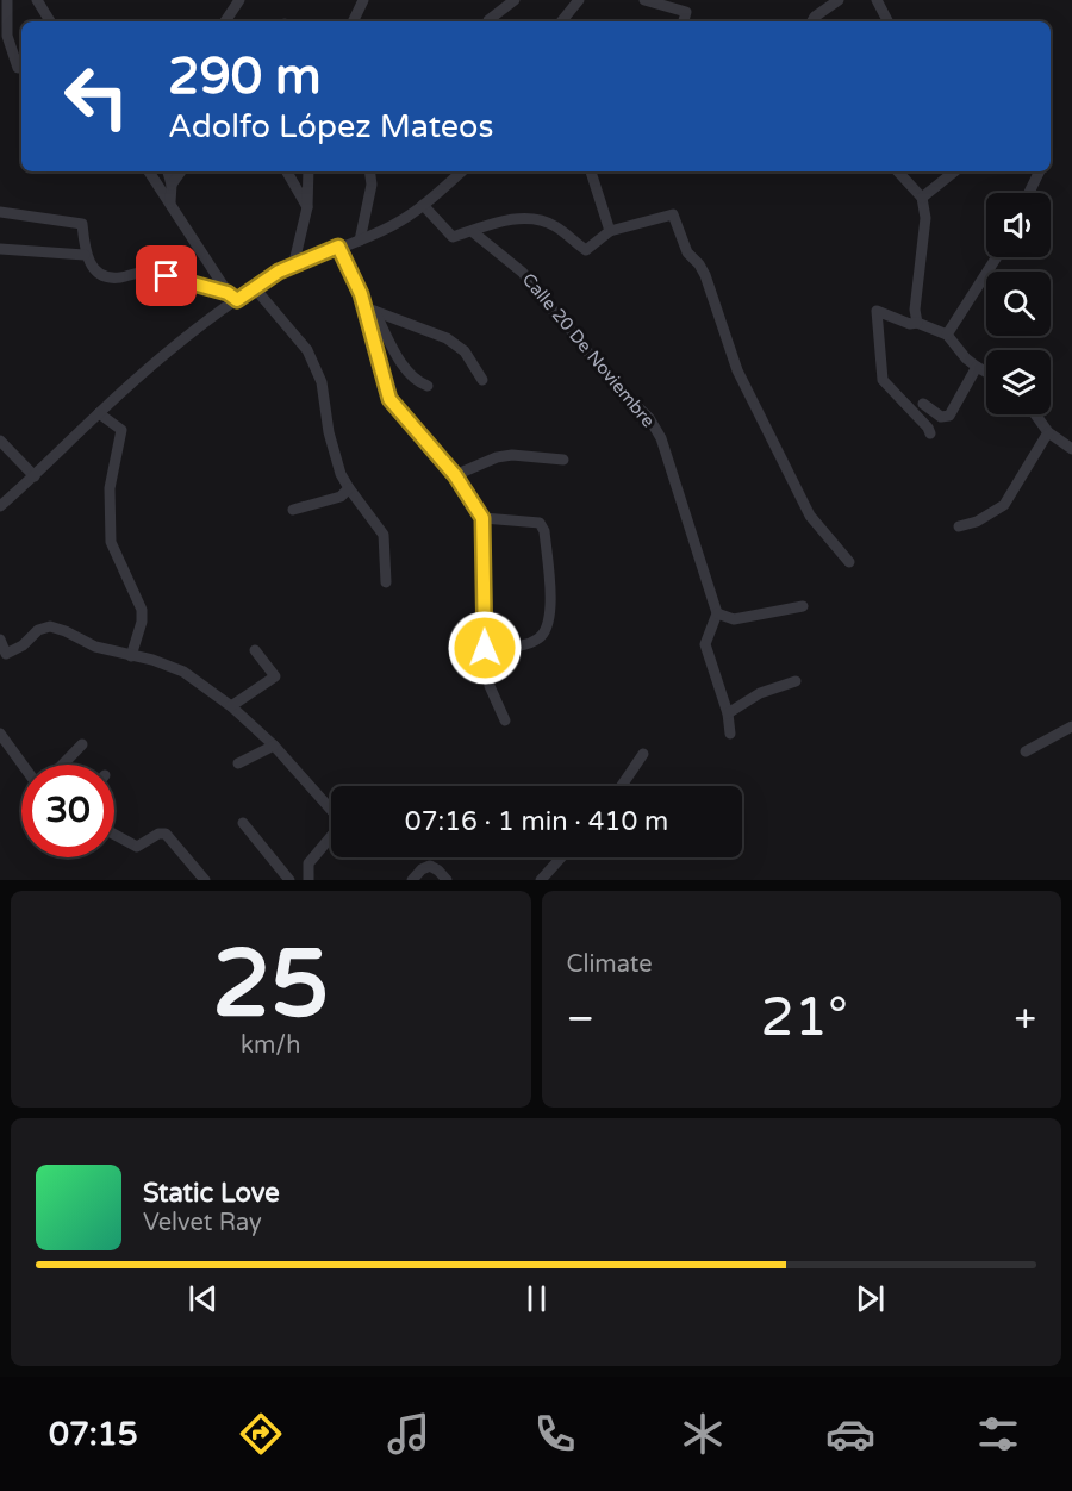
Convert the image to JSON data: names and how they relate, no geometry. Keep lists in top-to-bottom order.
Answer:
{
  "streets": {
    "street": ["Calle 20 De Noviembre"]
  },
  "page": {
    "turn": ["290 m", "Adolfo López Mateos"],
    "limit": "30",
    "trip": "07:16 · 1 min · 410 m",
    "tile": [
      ["25", "km/h"],
      "Climate"
    ],
    "heat": ["−", "21°", "+"],
    "song": ["Static Love", "Velvet Ray"],
    "tabs": "07:15"
  }
}
